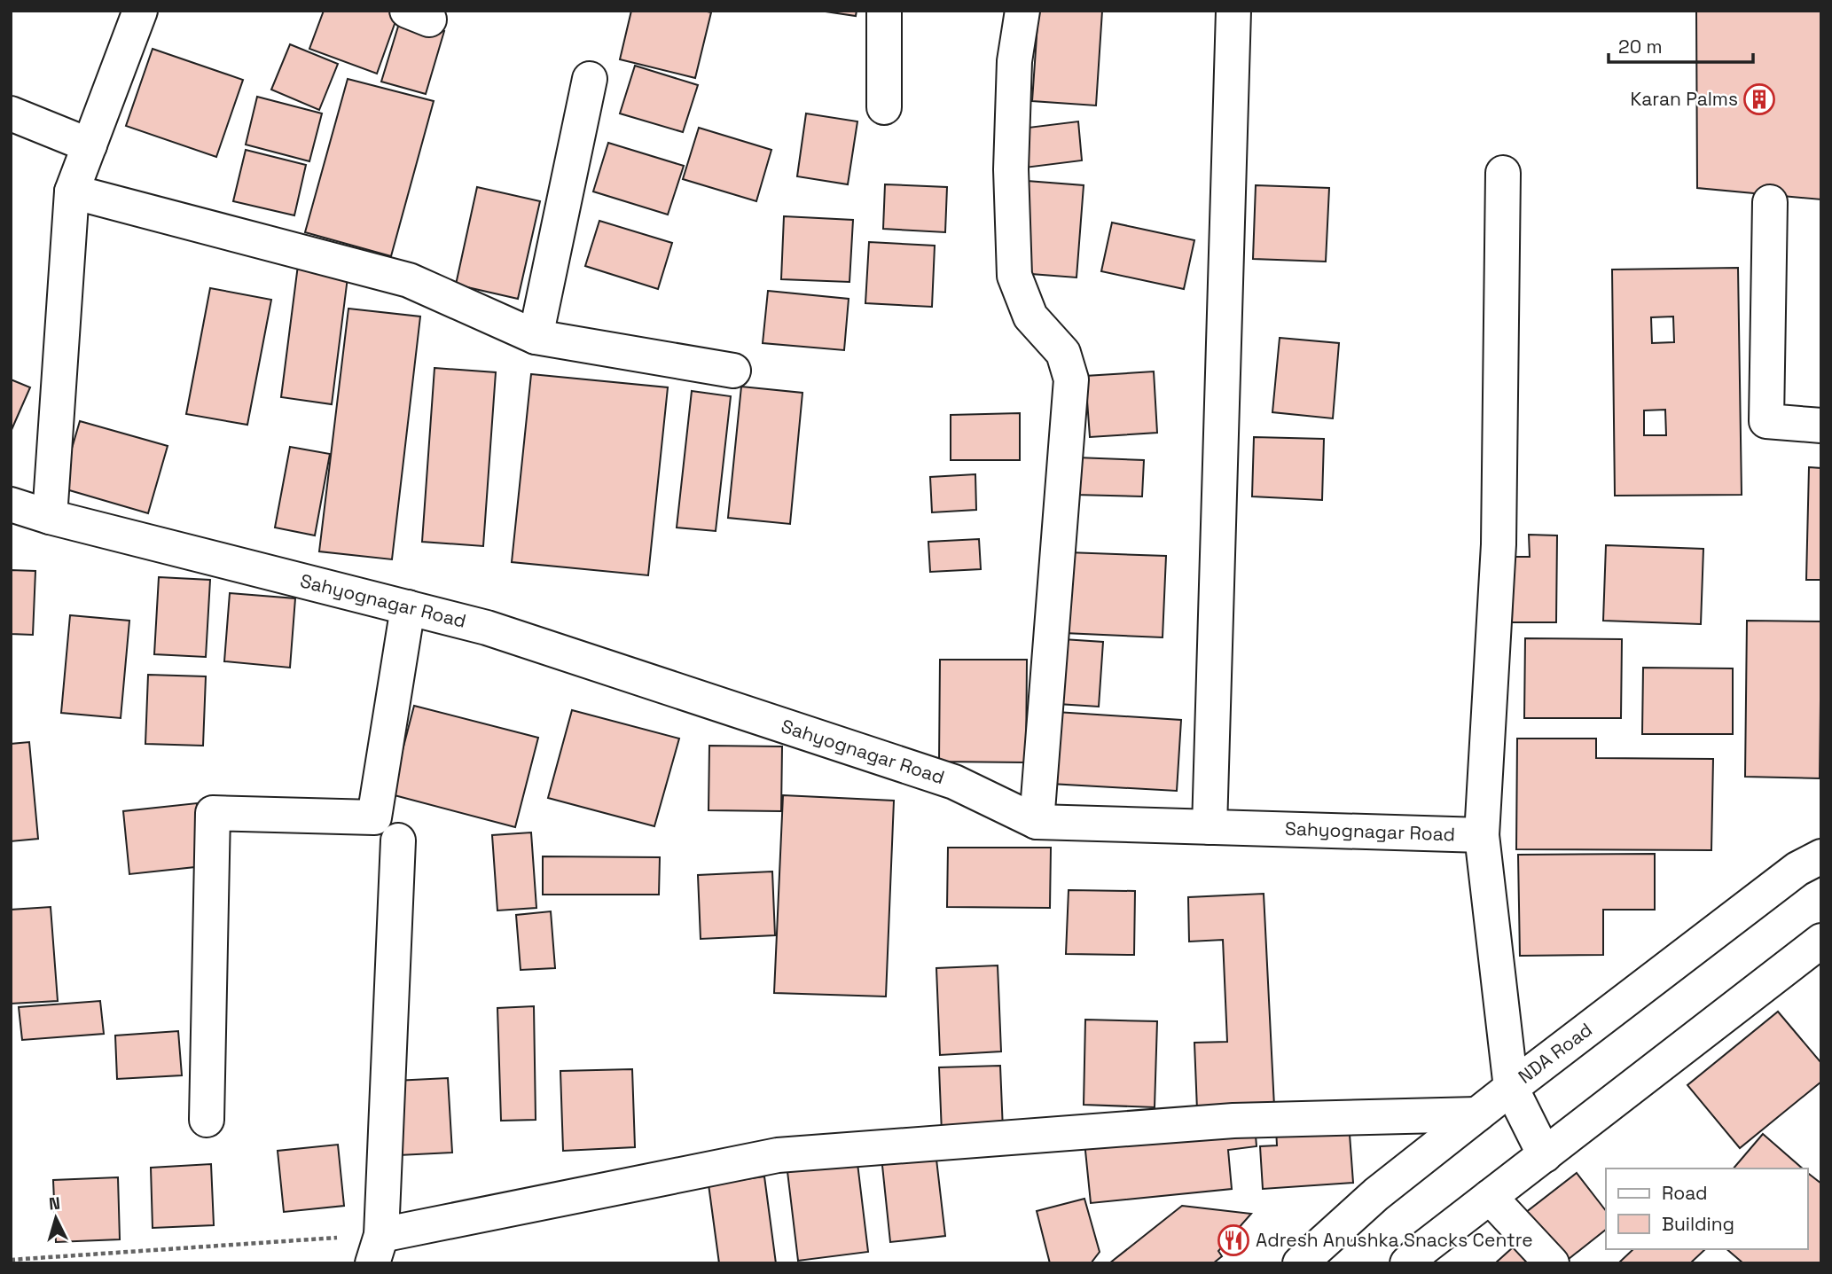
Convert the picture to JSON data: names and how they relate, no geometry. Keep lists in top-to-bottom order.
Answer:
{
  "streets": {
    "street": ["Sahyognagar Road", "NDA Road"]
  },
  "crossings": [
    ["Sahyognagar Road", "NDA Road"]
  ],
  "places": {
    "building": ["Karan Palms"],
    "restaurant": ["Adresh Anushka Snacks Centre"]
  },
  "legend": ["Road", "Building"],
  "scale_bar": "20 m",
  "north": "top"
}
